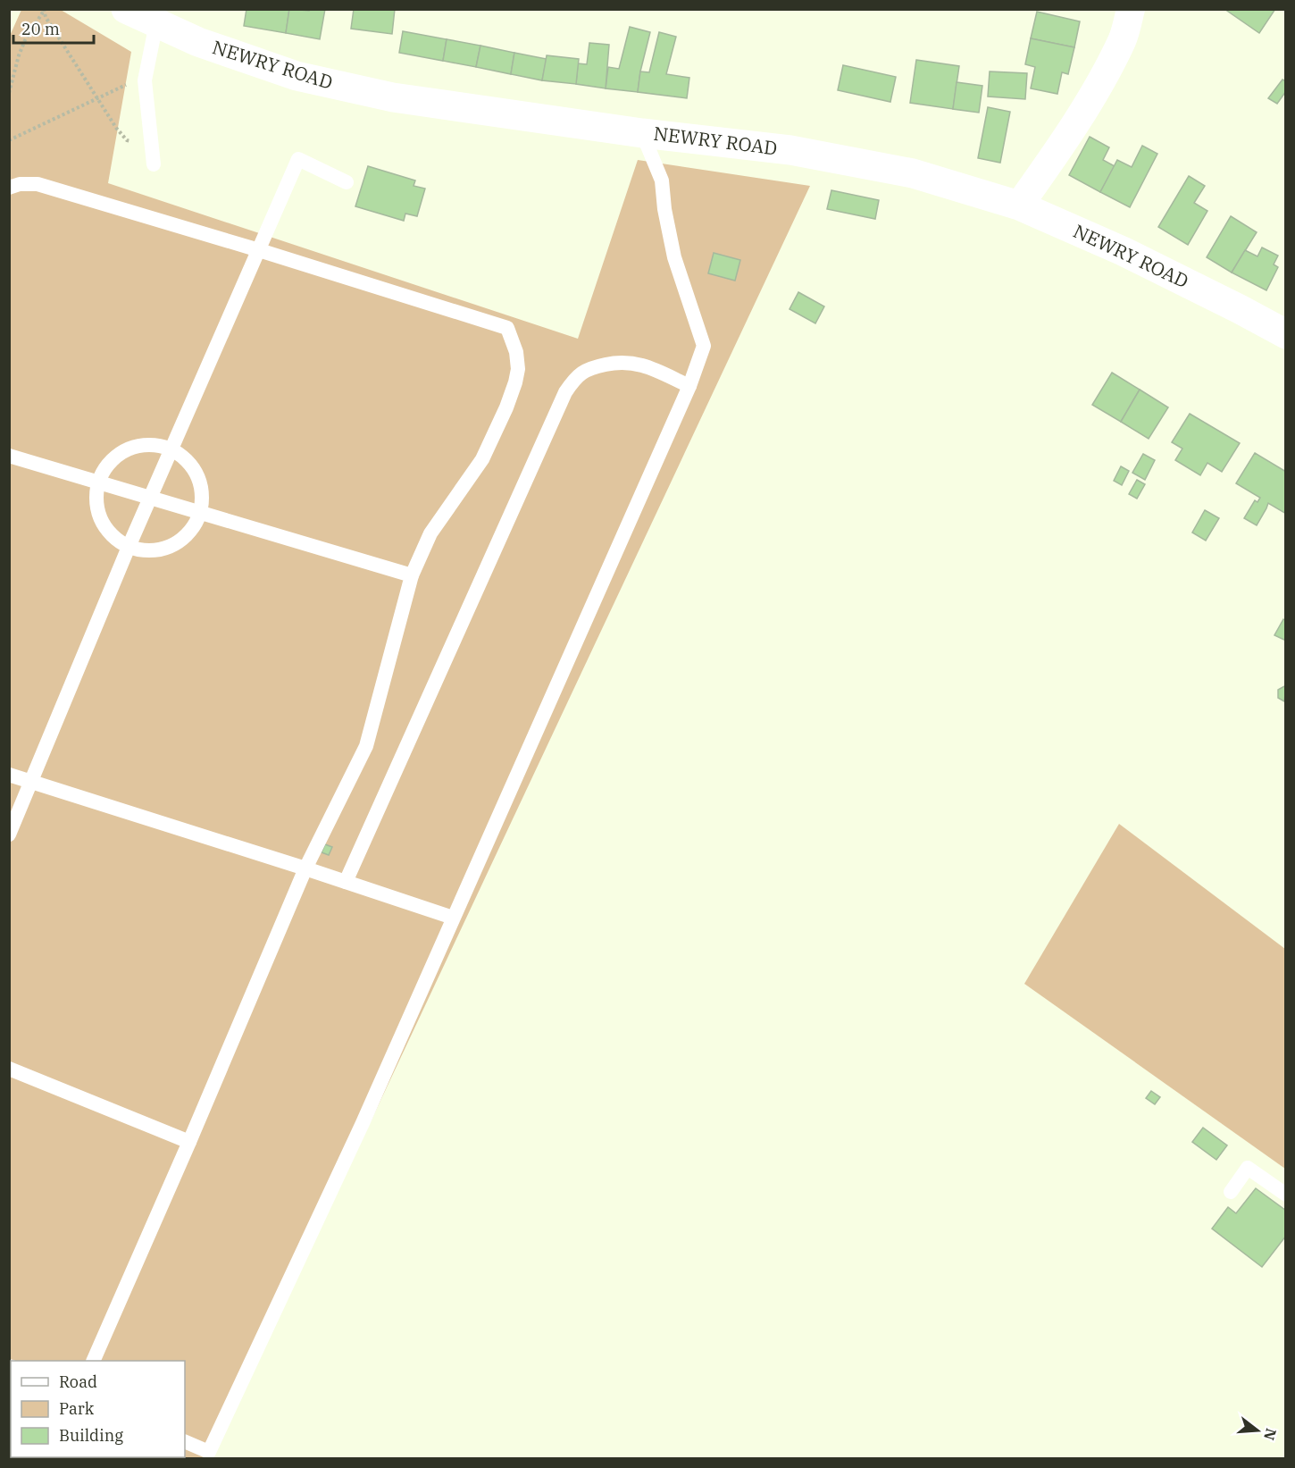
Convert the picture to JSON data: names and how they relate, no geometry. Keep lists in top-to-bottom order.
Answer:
{
  "streets": {
    "main road": ["NEWRY ROAD"]
  },
  "legend": ["Road", "Park", "Building"],
  "scale_bar": "20 m",
  "north": "right"
}
